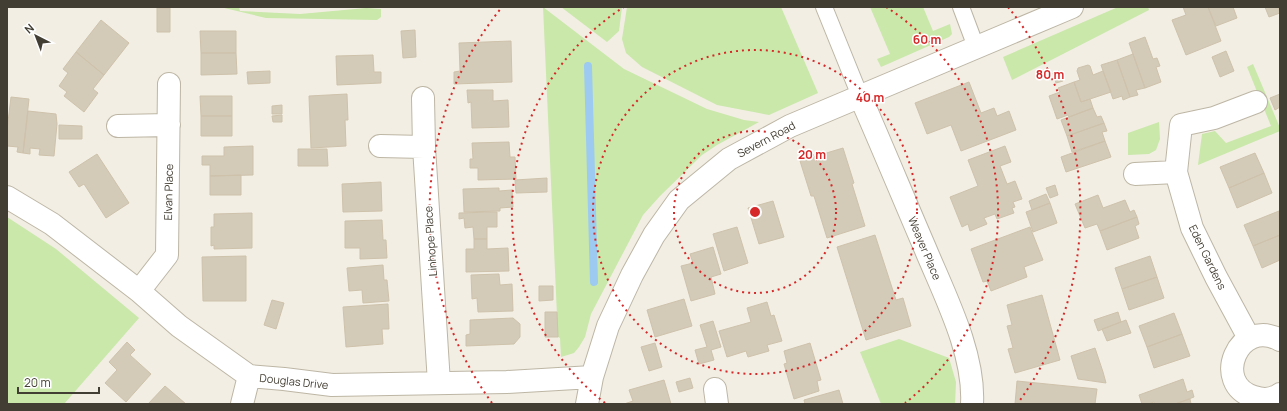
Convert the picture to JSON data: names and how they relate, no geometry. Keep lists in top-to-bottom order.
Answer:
{
  "streets": {
    "street": [
      "Severn Road",
      "Elvan Place",
      "Linhope Place",
      "Weaver Place",
      "Eden Gardens",
      "Douglas Drive"
    ]
  },
  "crossings": [
    ["Severn Road", "Weaver Place"],
    ["Severn Road", "Douglas Drive"],
    ["Elvan Place", "Douglas Drive"],
    ["Linhope Place", "Douglas Drive"]
  ],
  "scale_bar": "20 m",
  "north": "top left",
  "rings": [
    "60 m",
    "80 m",
    "40 m",
    "20 m"
  ]
}
